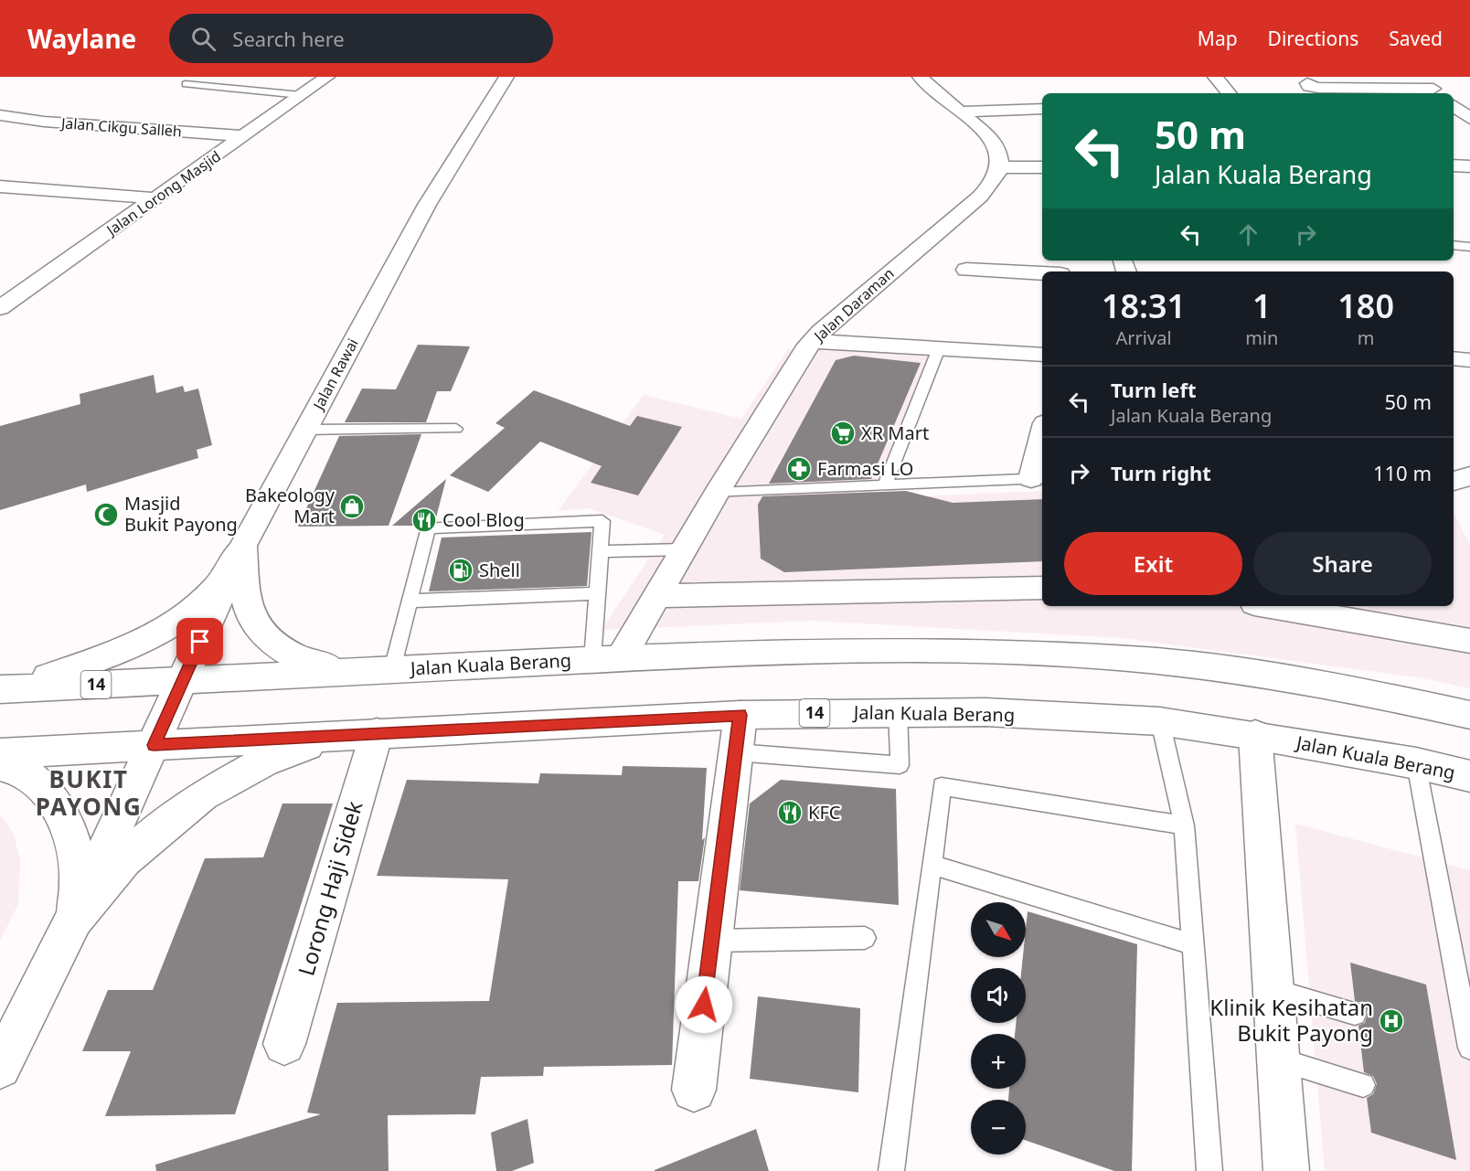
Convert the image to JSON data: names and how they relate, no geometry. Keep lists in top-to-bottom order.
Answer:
{
  "streets": {
    "main road": [
      "Jalan Cikgu Salleh",
      "Jalan Lorong Masjid",
      "Jalan Daraman",
      "Jalan Rawai",
      "Jalan Kuala Berang",
      "14",
      "Lorong Haji Sidek"
    ]
  },
  "crossings": [
    ["Jalan Cikgu Salleh", "Jalan Lorong Masjid"],
    ["Jalan Daraman", "Jalan Kuala Berang"],
    ["Jalan Rawai", "Jalan Kuala Berang"],
    ["Jalan Kuala Berang", "Lorong Haji Sidek"]
  ],
  "districts": ["BUKIT PAYONG"],
  "places": {
    "supermarket": ["XR Mart"],
    "pharmacy": ["Farmasi LO"],
    "shop": ["Bakeology Mart"],
    "mosque": ["Masjid Bukit Payong"],
    "restaurant": ["Cool Blog", "KFC"],
    "fuel station": ["Shell"],
    "hospital": ["Klinik Kesihatan Bukit Payong"]
  },
  "north": "bottom right",
  "page": {
    "header": "Waylane",
    "search": "Search here",
    "nav": ["Map", "Directions", "Saved"],
    "turn": ["50 m", "Jalan Kuala Berang"],
    "eta": [
      "18:31",
      "Arrival",
      "1",
      "min",
      "180",
      "m"
    ],
    "list": [
      {
        "name": "Turn left",
        "note": "Jalan Kuala Berang",
        "value": "50 m"
      },
      {
        "name": "Turn right",
        "value": "110 m"
      }
    ],
    "buttons": ["Exit", "Share"],
    "map_buttons": ["+", "−"]
  }
}
